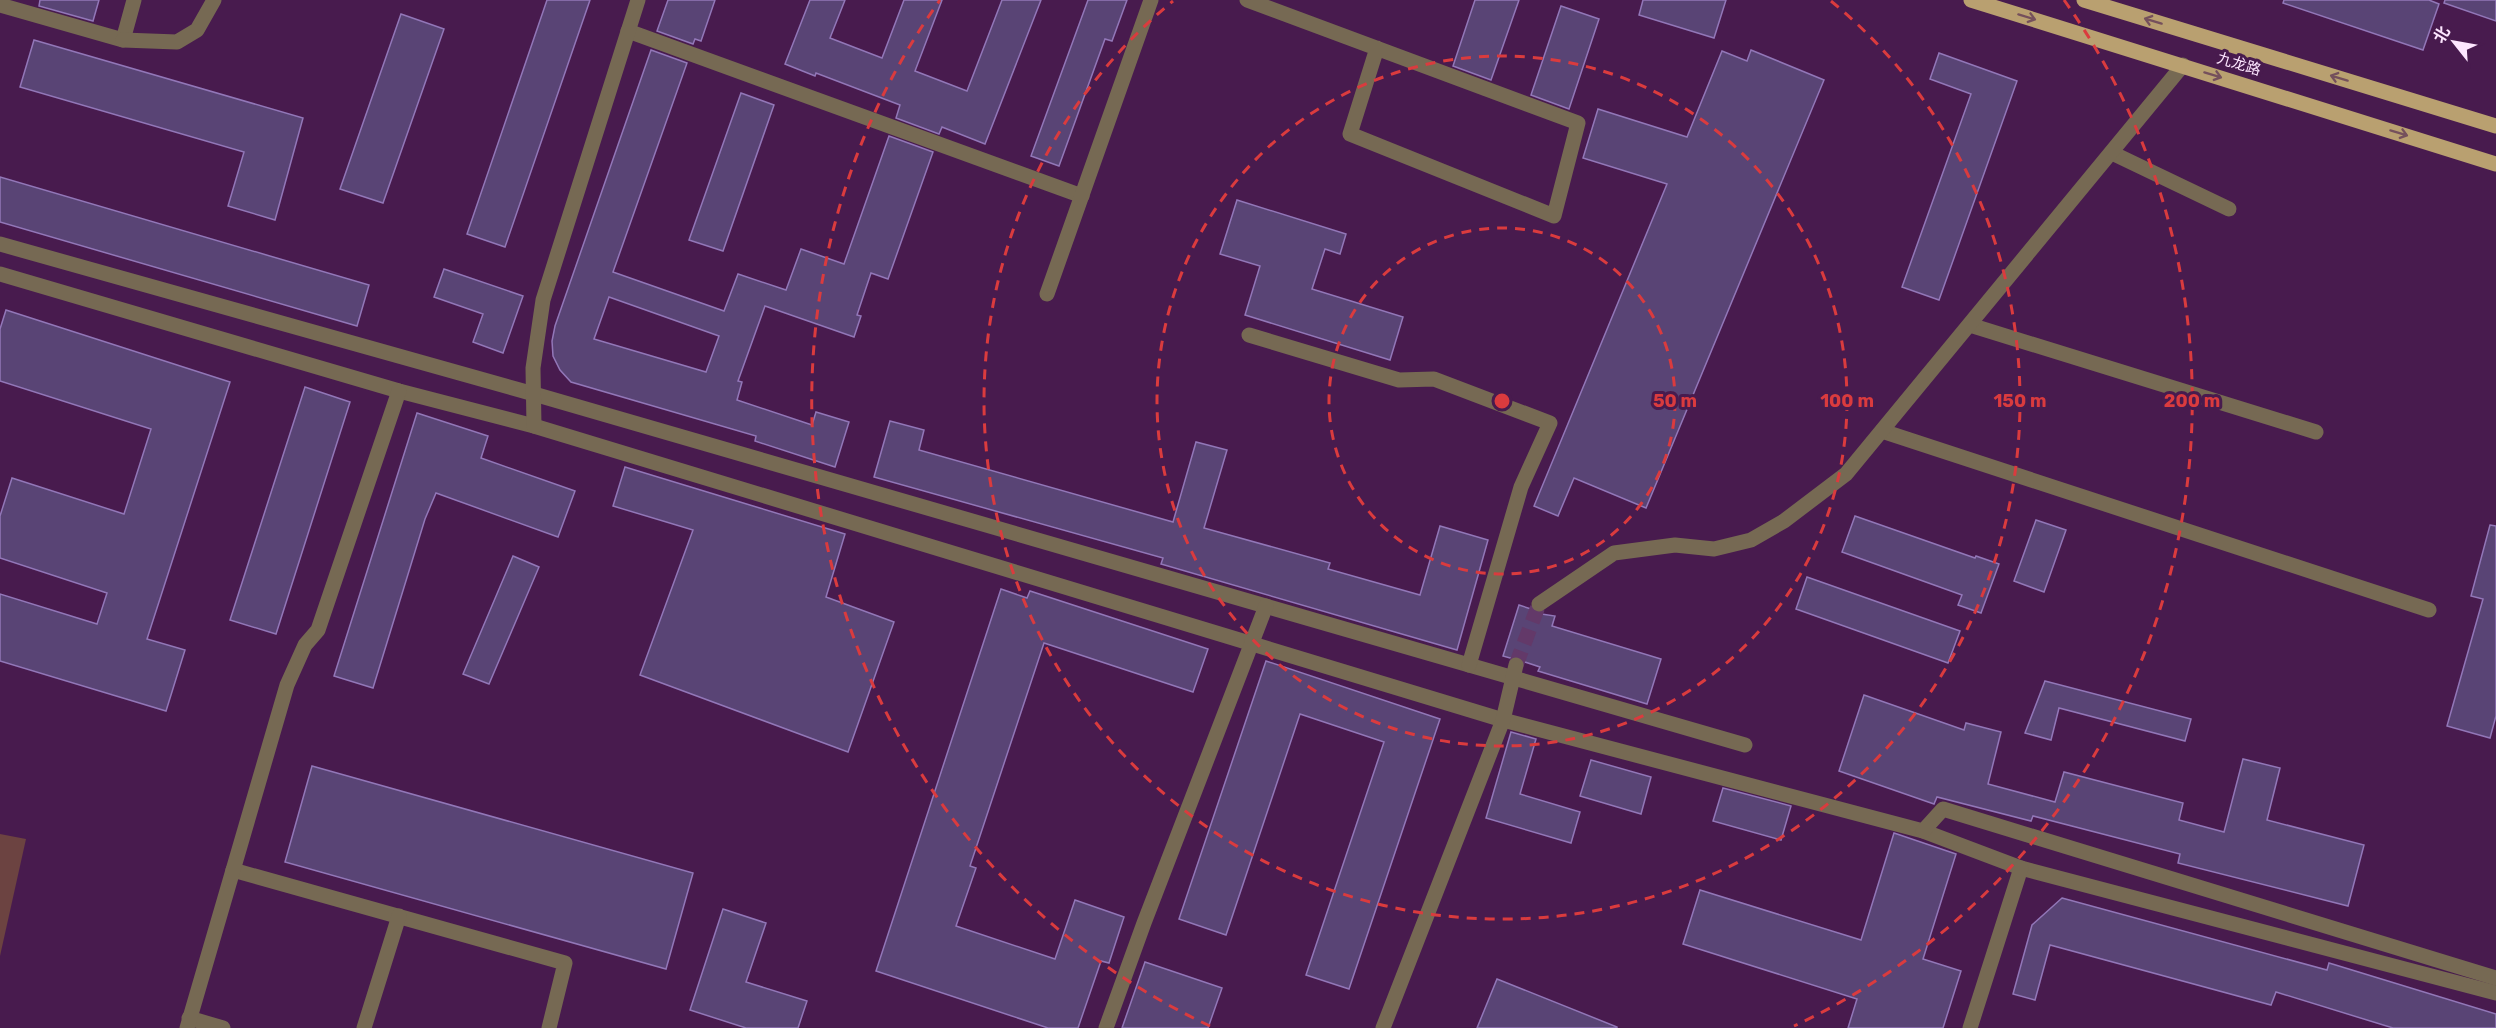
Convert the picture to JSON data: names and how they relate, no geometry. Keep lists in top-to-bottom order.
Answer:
{
  "streets": {
    "main road": ["九龙路"]
  },
  "north": "top left",
  "rings": [
    "50 m",
    "100 m",
    "150 m",
    "200 m"
  ]
}
